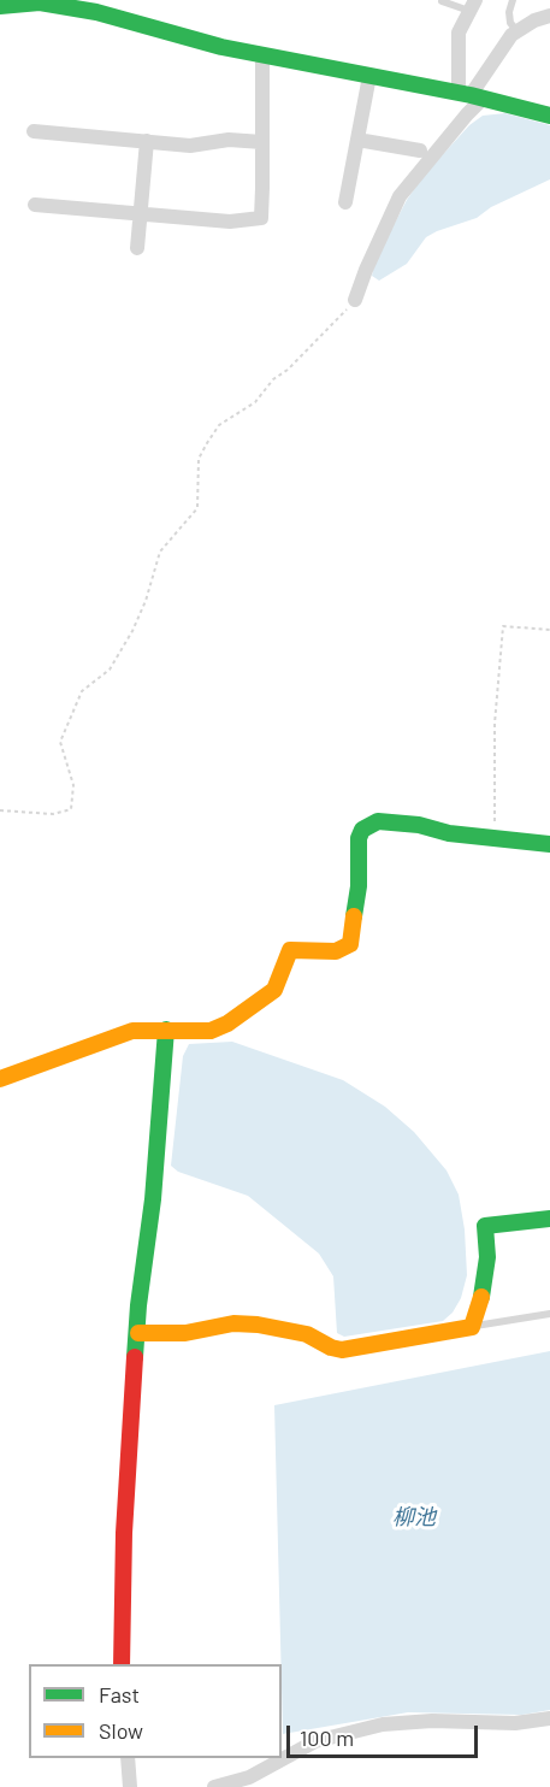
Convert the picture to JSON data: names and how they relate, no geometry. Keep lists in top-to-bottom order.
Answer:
{
  "water": ["柳池"],
  "legend": ["Fast", "Slow"],
  "scale_bar": "100 m"
}
